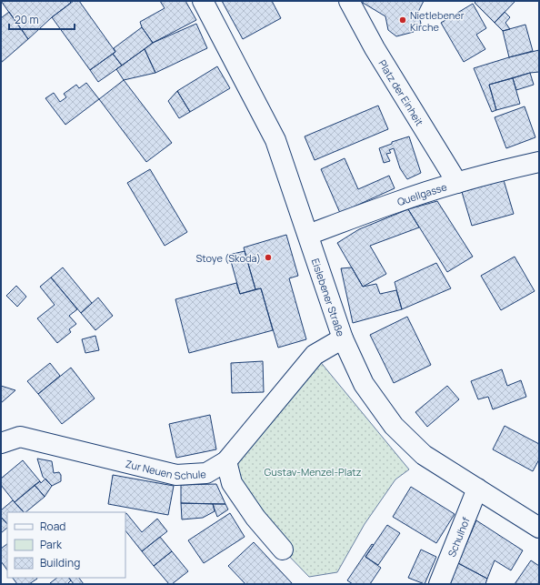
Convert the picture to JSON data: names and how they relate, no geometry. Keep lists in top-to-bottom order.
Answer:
{
  "streets": {
    "street": [
      "Platz der Einheit",
      "Quellgasse",
      "Eislebener Straße",
      "Zur Neuen Schule",
      "Schulhof"
    ]
  },
  "crossings": [
    ["Platz der Einheit", "Quellgasse"],
    ["Quellgasse", "Eislebener Straße"],
    ["Eislebener Straße", "Zur Neuen Schule"],
    ["Eislebener Straße", "Schulhof"]
  ],
  "parks": ["Gustav-Menzel-Platz"],
  "places": ["Nietlebener Kirche", "Stoye (Skoda)"],
  "legend": ["Road", "Park", "Building"],
  "scale_bar": "20 m"
}
